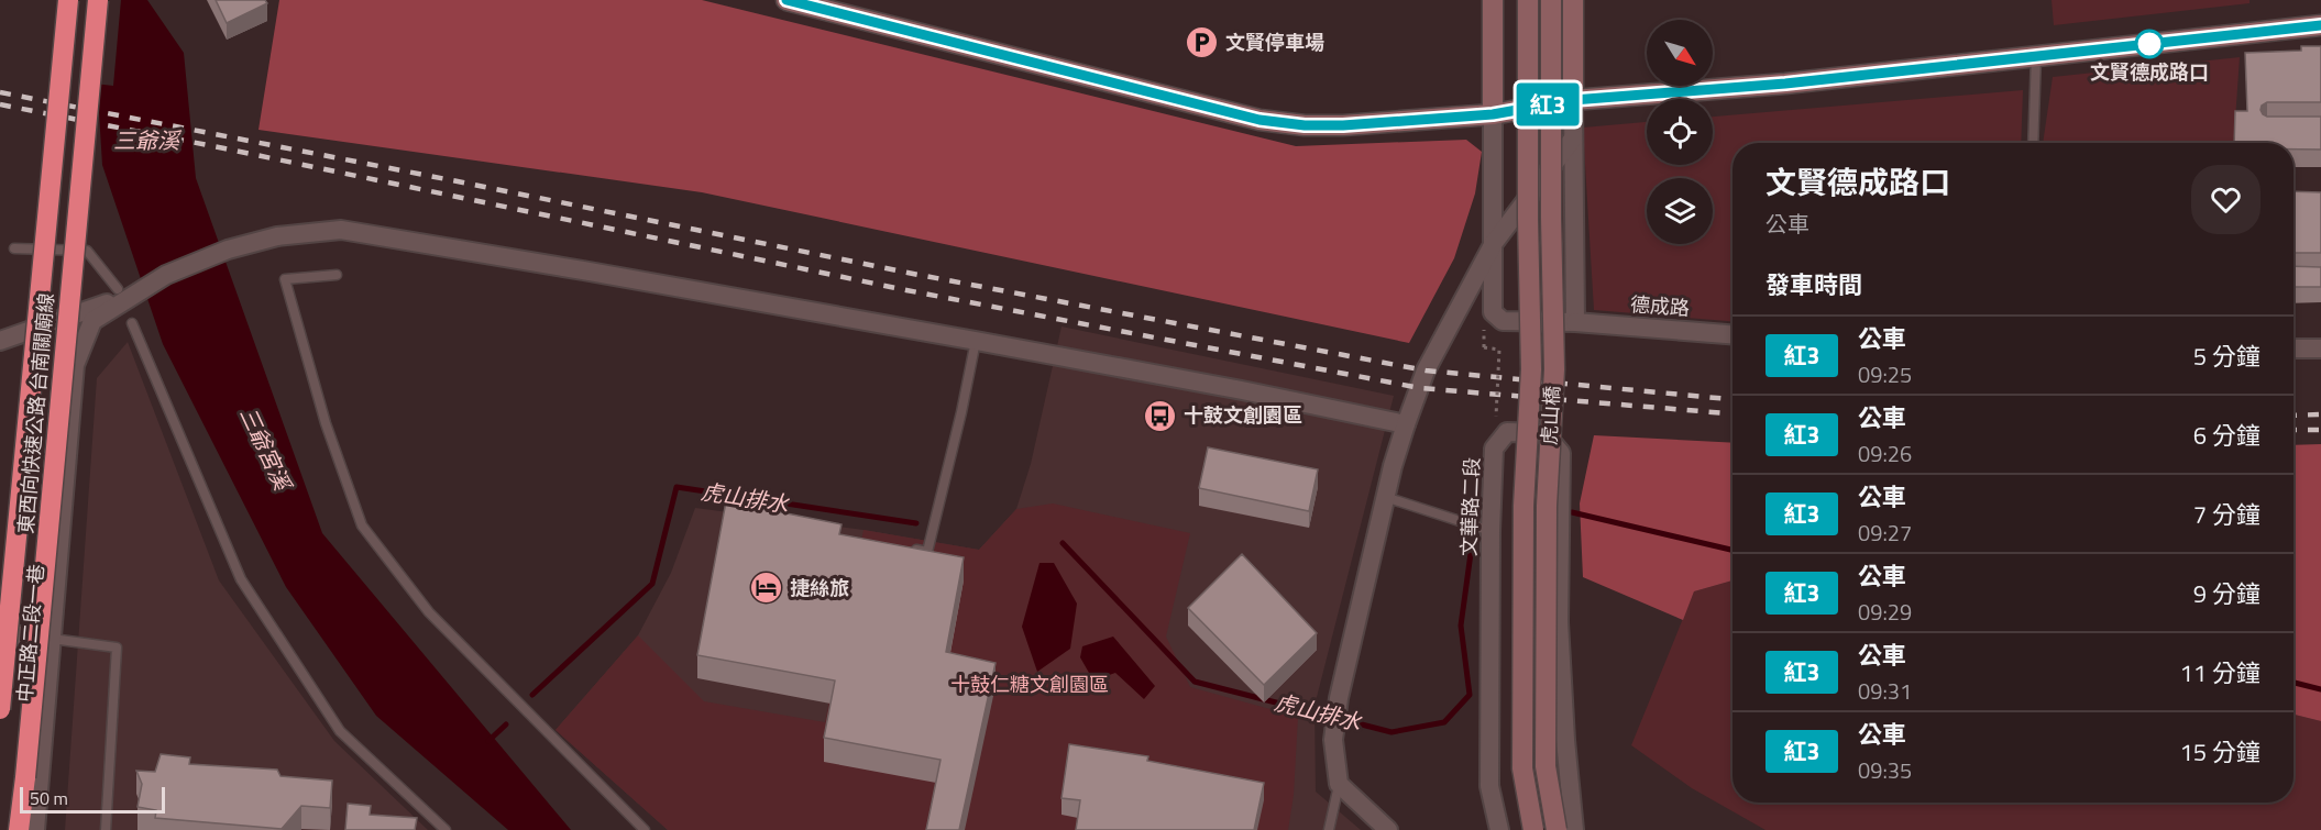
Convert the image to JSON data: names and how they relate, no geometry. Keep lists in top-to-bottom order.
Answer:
{
  "streets": {
    "highway": ["東西向快速公路 台南關廟線"],
    "street": [
      "德成路",
      "虎山橋",
      "文華路二段",
      "中正路二段一巷"
    ]
  },
  "water": ["三爺溪", "三爺宮溪", "虎山排水"],
  "parks": ["十鼓仁糖文創園區"],
  "places": {
    "parking": ["文賢停車場"],
    "other": ["文賢德成路口"],
    "bus stop": ["十鼓文創園區"],
    "hotel": ["捷絲旅"]
  },
  "lines": ["bus line 紅3"],
  "scale_bar": "50 m",
  "north": "bottom right",
  "page": {
    "on_map": "紅3",
    "heading": [
      ["文賢德成路口", "公車"],
      "發車時間"
    ],
    "list": [
      {
        "mark": "紅3",
        "name": "公車",
        "note": "09:25",
        "value": "5 分鐘"
      },
      {
        "mark": "紅3",
        "name": "公車",
        "note": "09:26",
        "value": "6 分鐘"
      },
      {
        "mark": "紅3",
        "name": "公車",
        "note": "09:27",
        "value": "7 分鐘"
      },
      {
        "mark": "紅3",
        "name": "公車",
        "note": "09:29",
        "value": "9 分鐘"
      },
      {
        "mark": "紅3",
        "name": "公車",
        "note": "09:31",
        "value": "11 分鐘"
      },
      {
        "mark": "紅3",
        "name": "公車",
        "note": "09:35",
        "value": "15 分鐘"
      }
    ],
    "scale": "50 m"
  }
}
